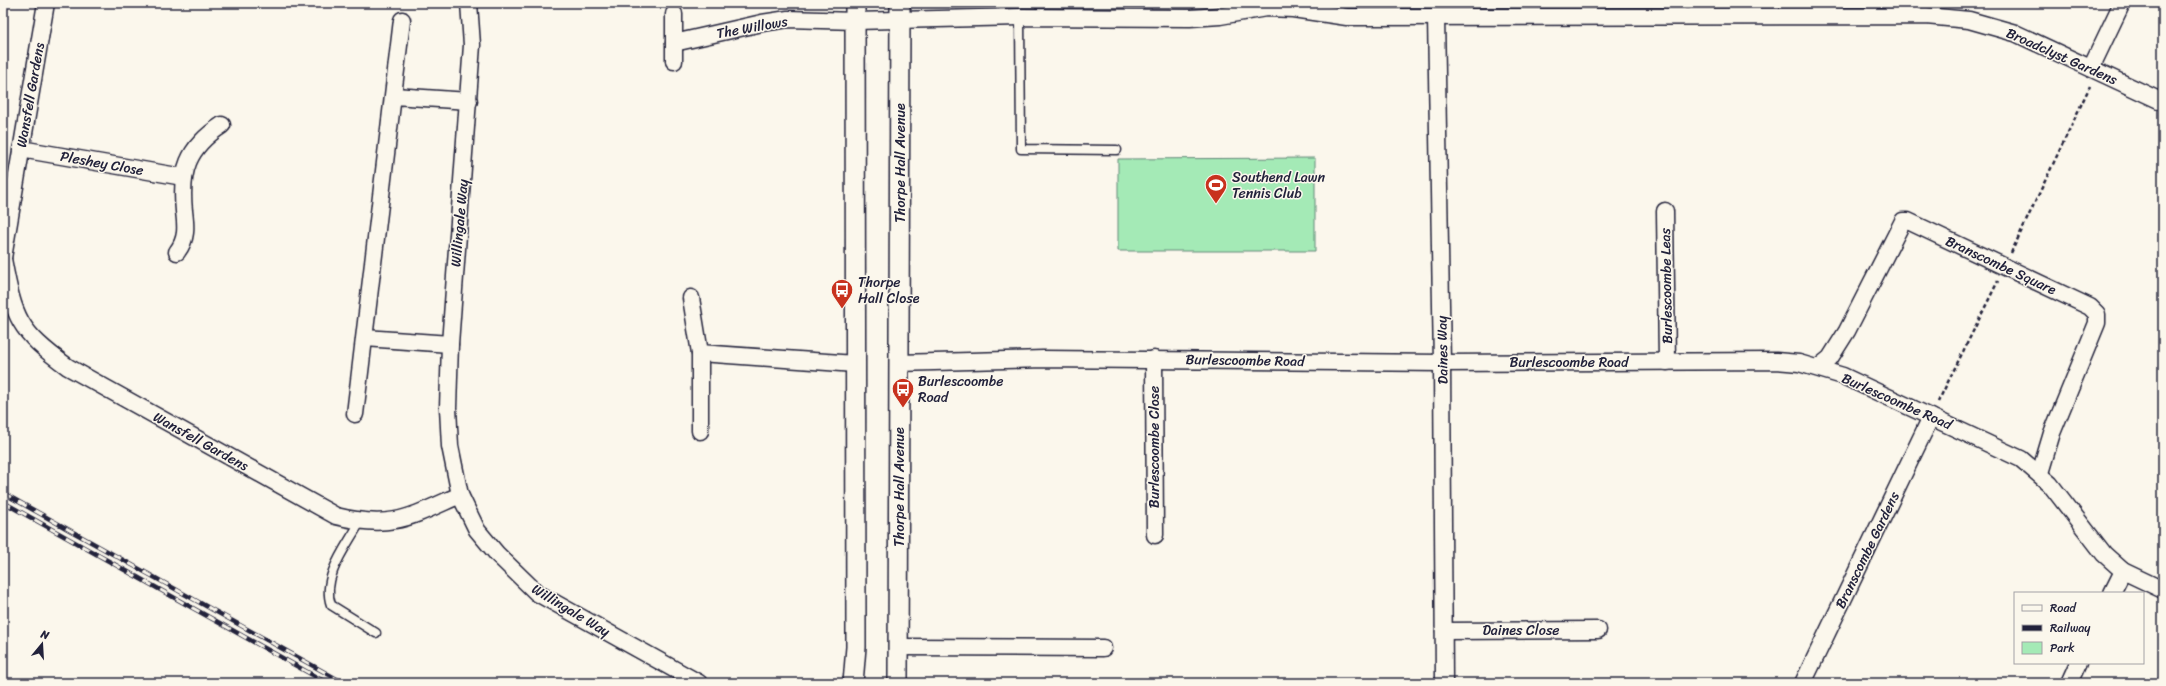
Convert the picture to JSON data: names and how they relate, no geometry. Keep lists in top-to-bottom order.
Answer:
{
  "streets": {
    "street": [
      "The Willows",
      "Broadclyst Gardens",
      "Wansfell Gardens",
      "Pleshey Close",
      "Thorpe Hall Avenue",
      "Willingale Way",
      "Branscombe Square",
      "Burlescoombe Leas",
      "Daines Way",
      "Burlescoombe Road",
      "Burlescoombe Close",
      "Branscombe Gardens",
      "Daines Close"
    ]
  },
  "crossings": [
    ["The Willows", "Broadclyst Gardens"],
    ["Broadclyst Gardens", "Thorpe Hall Avenue"],
    ["Broadclyst Gardens", "Daines Way"],
    ["Wansfell Gardens", "Pleshey Close"],
    ["Wansfell Gardens", "Willingale Way"],
    ["Thorpe Hall Avenue", "Burlescoombe Road"],
    ["Branscombe Square", "Burlescoombe Road"],
    ["Burlescoombe Leas", "Burlescoombe Road"],
    ["Daines Way", "Burlescoombe Road"],
    ["Daines Way", "Daines Close"],
    ["Burlescoombe Road", "Burlescoombe Close"],
    ["Burlescoombe Road", "Branscombe Gardens"]
  ],
  "places": {
    "sports": ["Southend Lawn Tennis Club"],
    "bus stop": ["Thorpe Hall Close", "Burlescoombe Road"]
  },
  "legend": ["Road", "Railway", "Park"],
  "north": "top"
}
